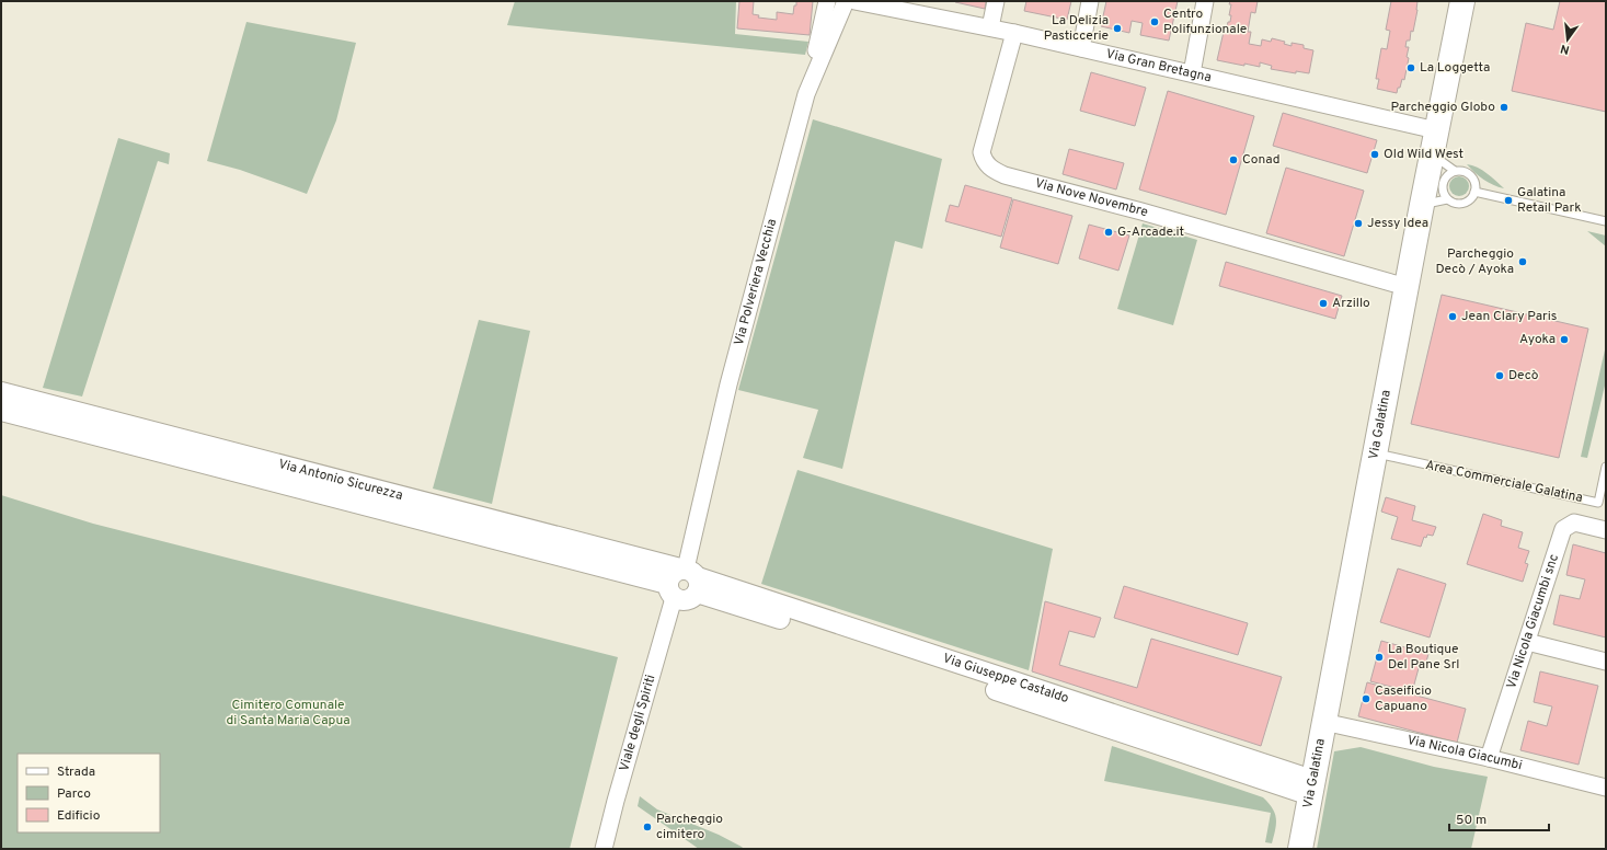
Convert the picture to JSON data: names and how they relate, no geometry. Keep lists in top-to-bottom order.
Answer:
{
  "streets": {
    "main road": ["Via Galatina"],
    "street": [
      "Via Gran Bretagna",
      "Via Nove Novembre",
      "Via Polveriera Vecchia",
      "Via Antonio Sicurezza",
      "Via Nicola Giacumbi snc",
      "Via Giuseppe Castaldo",
      "Viale degli Spiriti",
      "Via Nicola Giacumbi"
    ],
    "lane": ["Area Commerciale Galatina"]
  },
  "crossings": [
    ["Via Gran Bretagna", "Via Nove Novembre"],
    ["Via Gran Bretagna", "Via Galatina"],
    ["Via Nove Novembre", "Via Galatina"],
    ["Via Polveriera Vecchia", "Via Antonio Sicurezza"],
    ["Via Polveriera Vecchia", "Via Giuseppe Castaldo"],
    ["Via Galatina", "Area Commerciale Galatina"],
    ["Via Galatina", "Via Giuseppe Castaldo"],
    ["Via Galatina", "Via Nicola Giacumbi"],
    ["Via Antonio Sicurezza", "Via Giuseppe Castaldo"],
    ["Via Antonio Sicurezza", "Viale degli Spiriti"],
    ["Via Nicola Giacumbi snc", "Via Nicola Giacumbi"]
  ],
  "parks": ["Cimitero Comunale di Santa Maria Capua"],
  "places": [
    "Centro Polifunzionale",
    "La Delizia Pasticcerie",
    "La Loggetta",
    "Parcheggio Globo",
    "Old Wild West",
    "Conad",
    "Galatina Retail Park",
    "Jessy Idea",
    "G-Arcade.it",
    "Parcheggio Decò / Ayoka",
    "Arzillo",
    "Jean Clary Paris",
    "Ayoka",
    "Decò",
    "La Boutique Del Pane Srl",
    "Caseificio Capuano",
    "Parcheggio cimitero"
  ],
  "legend": ["Strada", "Parco", "Edificio"],
  "scale_bar": "50 m",
  "north": "bottom"
}
